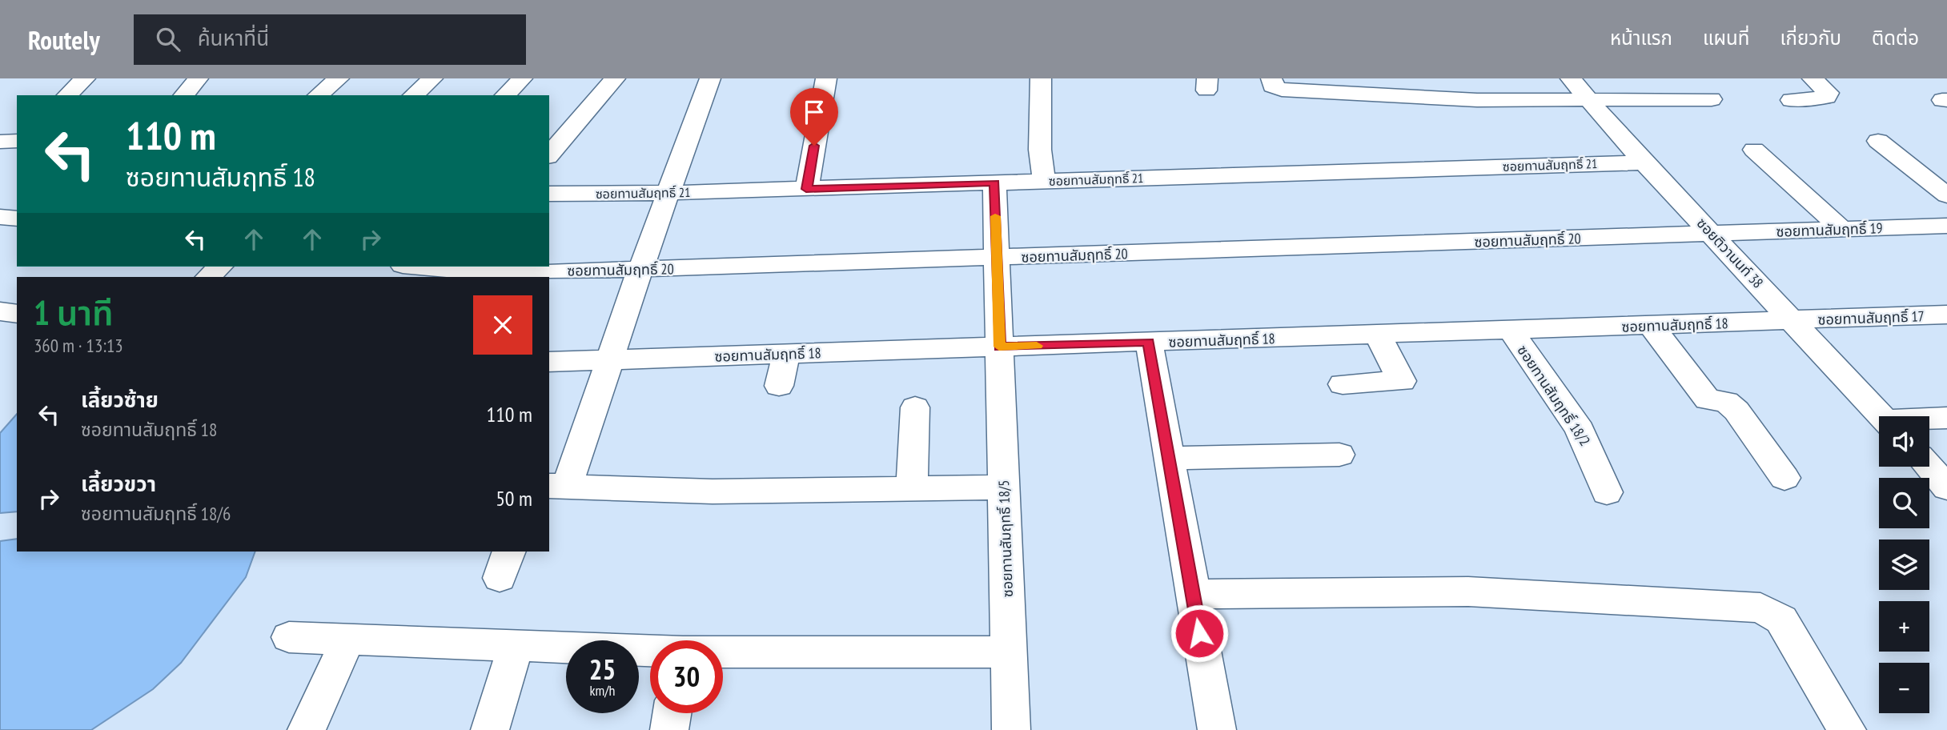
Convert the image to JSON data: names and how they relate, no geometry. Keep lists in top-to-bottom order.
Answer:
{
  "streets": {
    "street": [
      "ซอยทานสัมฤทธิ์ 21",
      "ซอยทานสัมฤทธิ์ 19",
      "ซอยทานสัมฤทธิ์ 20",
      "ซอยติวานนท์ 38",
      "ซอยทานสัมฤทธิ์ 17",
      "ซอยทานสัมฤทธิ์ 18",
      "ซอยทานสัมฤทธิ์ 18/2",
      "ซอยทานสัมฤทธิ์ 18/5"
    ]
  },
  "crossings": [
    ["ซอยทานสัมฤทธิ์ 21", "ซอยติวานนท์ 38"],
    ["ซอยทานสัมฤทธิ์ 21", "ซอยทานสัมฤทธิ์ 18/5"],
    ["ซอยทานสัมฤทธิ์ 19", "ซอยทานสัมฤทธิ์ 20"],
    ["ซอยทานสัมฤทธิ์ 19", "ซอยติวานนท์ 38"],
    ["ซอยทานสัมฤทธิ์ 20", "ซอยติวานนท์ 38"],
    ["ซอยทานสัมฤทธิ์ 20", "ซอยทานสัมฤทธิ์ 18/5"],
    ["ซอยติวานนท์ 38", "ซอยทานสัมฤทธิ์ 17"],
    ["ซอยติวานนท์ 38", "ซอยทานสัมฤทธิ์ 18"],
    ["ซอยทานสัมฤทธิ์ 17", "ซอยทานสัมฤทธิ์ 18"],
    ["ซอยทานสัมฤทธิ์ 18", "ซอยทานสัมฤทธิ์ 18/2"],
    ["ซอยทานสัมฤทธิ์ 18", "ซอยทานสัมฤทธิ์ 18/5"]
  ],
  "page": {
    "header": "Routely",
    "search": "ค้นหาที่นี่",
    "nav": [
      "หน้าแรก",
      "แผนที่",
      "เกี่ยวกับ",
      "ติดต่อ"
    ],
    "turn": ["110 m", "ซอยทานสัมฤทธิ์ 18"],
    "heading": ["1 นาที", "360 m · 13:13"],
    "list": [
      {
        "name": "เลี้ยวซ้าย",
        "note": "ซอยทานสัมฤทธิ์ 18",
        "value": "110 m"
      },
      {
        "name": "เลี้ยวขวา",
        "note": "ซอยทานสัมฤทธิ์ 18/6",
        "value": "50 m"
      }
    ],
    "map_buttons": ["+", "−"],
    "speed": "25 km/h",
    "limit": "30"
  }
}
